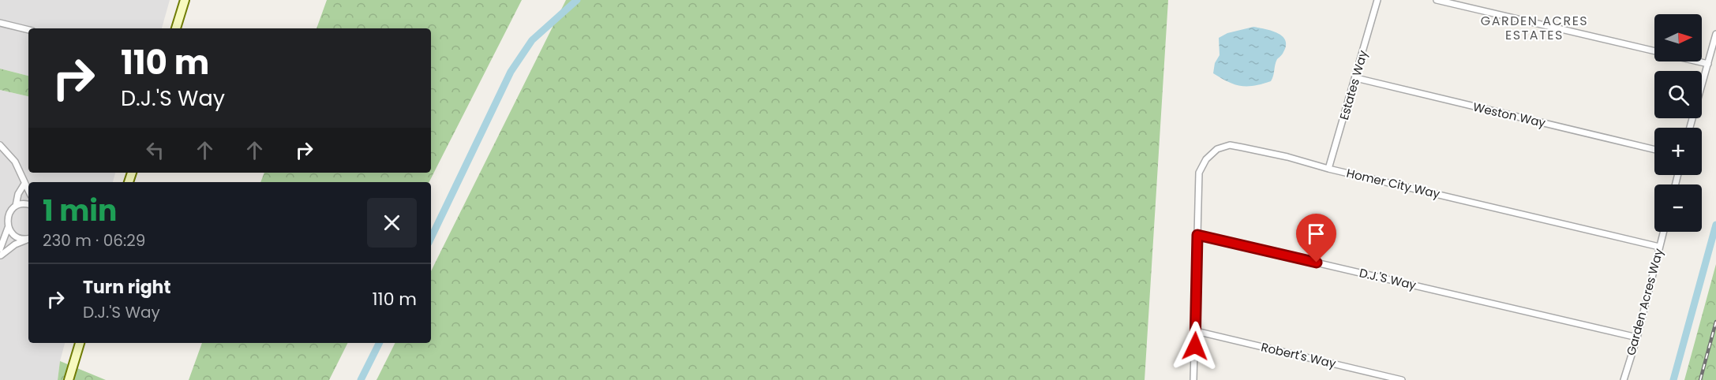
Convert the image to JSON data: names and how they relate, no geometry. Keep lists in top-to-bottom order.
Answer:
{
  "streets": {
    "street": [
      "Estates Way",
      "Weston Way",
      "Homer City Way",
      "D.J.'S Way",
      "Garden Acres Way",
      "Robert's Way"
    ]
  },
  "crossings": [
    ["Estates Way", "Weston Way"],
    ["Estates Way", "Homer City Way"],
    ["Homer City Way", "D.J.'S Way"],
    ["Homer City Way", "Garden Acres Way"],
    ["D.J.'S Way", "Garden Acres Way"]
  ],
  "districts": ["GARDEN ACRES ESTATES"],
  "north": "right",
  "page": {
    "map_buttons": ["+", "−"],
    "turn": ["110 m", "D.J.'S Way"],
    "heading": ["1 min", "230 m · 06:29"],
    "list": [
      {
        "name": "Turn right",
        "note": "D.J.'S Way",
        "value": "110 m"
      }
    ]
  }
}
